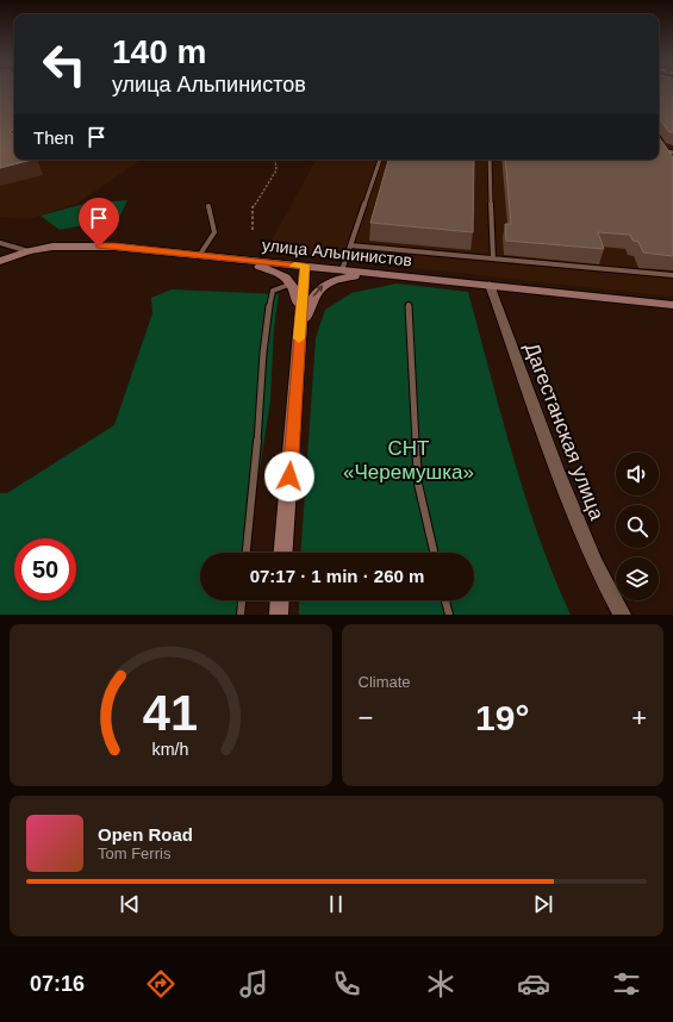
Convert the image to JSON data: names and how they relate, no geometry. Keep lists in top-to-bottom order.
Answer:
{
  "streets": {
    "main road": ["улица Альпинистов"],
    "street": ["Дагестанская улица"]
  },
  "crossings": [
    ["улица Альпинистов", "Дагестанская улица"]
  ],
  "parks": ["СНТ «Черемушка»"],
  "page": {
    "turn": ["140 m", "улица Альпинистов"],
    "then": "Then",
    "limit": "50",
    "trip": "07:17 · 1 min · 260 m",
    "tile": "Climate",
    "heat": ["−", "19°", "+"],
    "song": ["Open Road", "Tom Ferris"],
    "tabs": "07:16",
    "gauge": ["41", "km/h"]
  }
}
